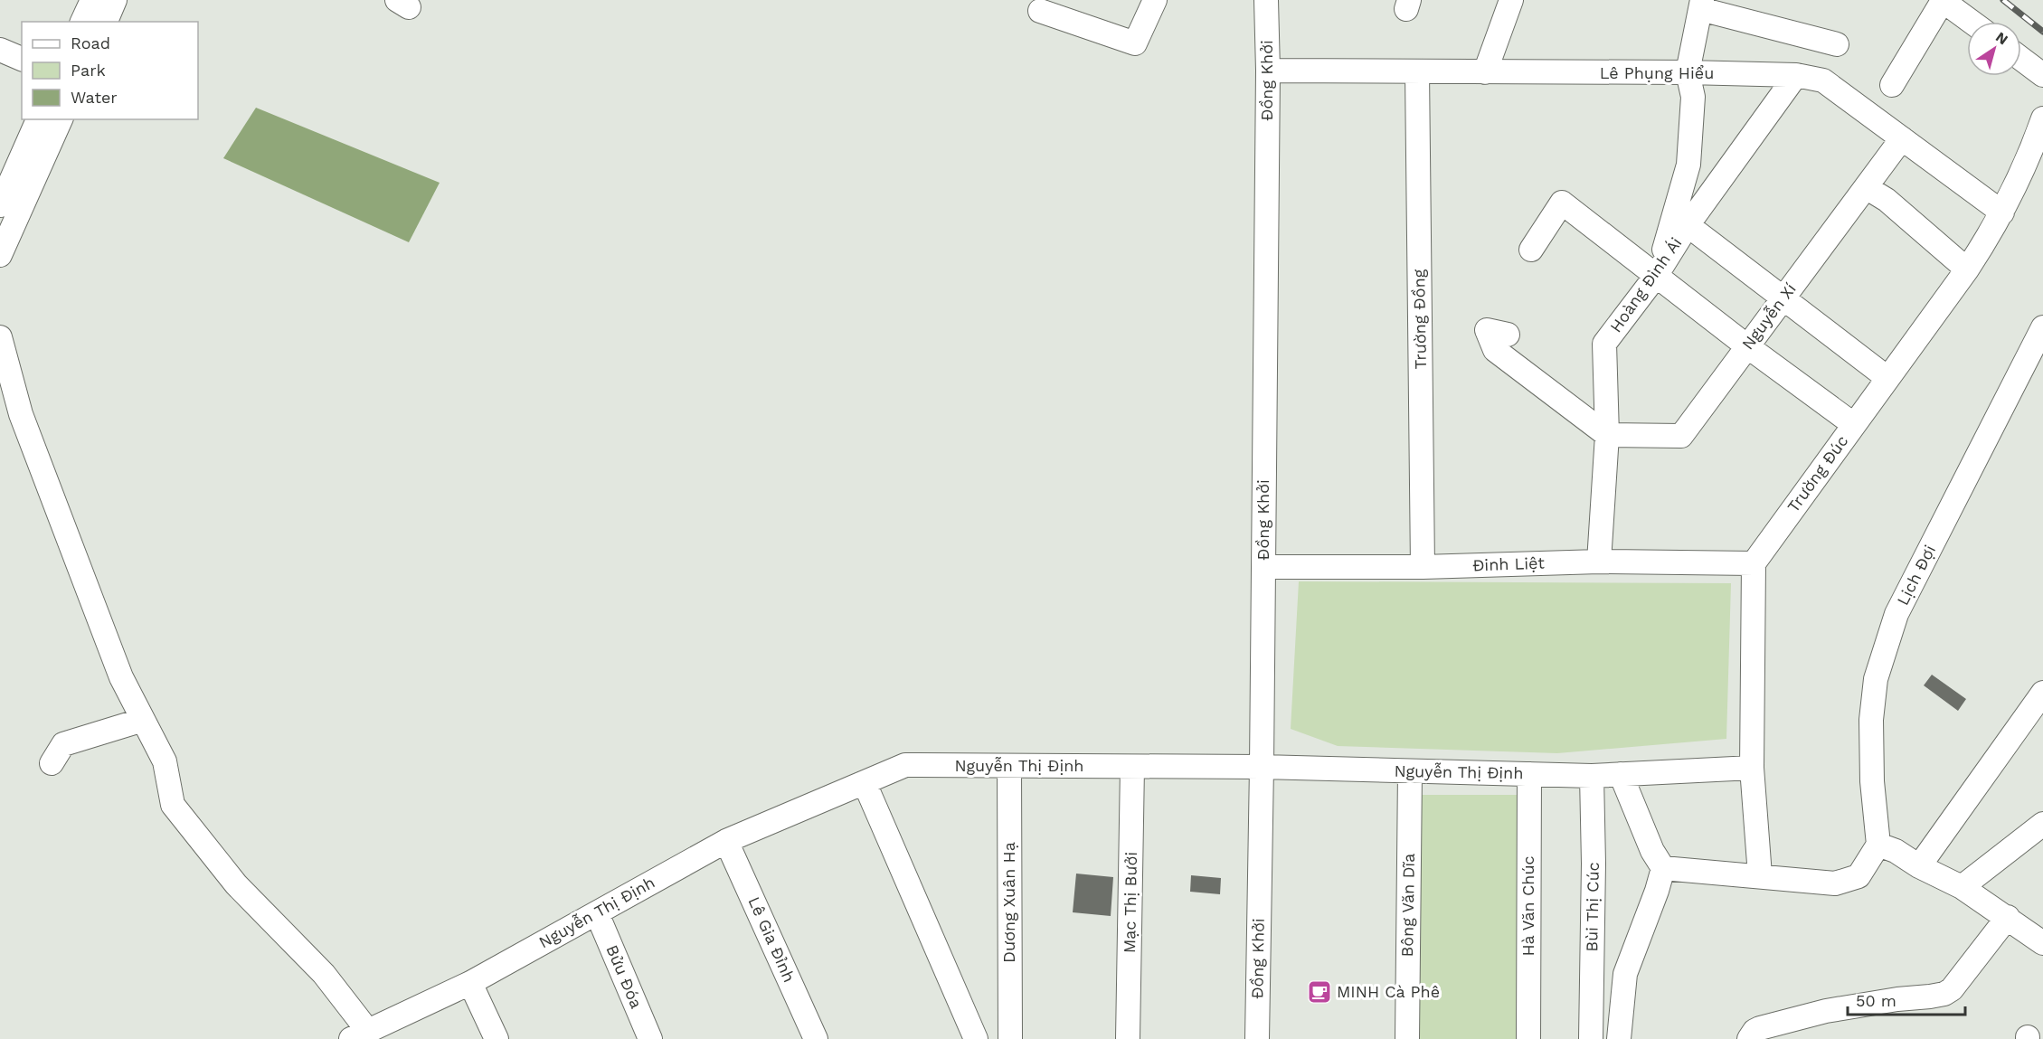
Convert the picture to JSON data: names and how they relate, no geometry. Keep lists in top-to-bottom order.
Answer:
{
  "streets": {
    "street": [
      "Lê Phụng Hiểu",
      "Đồng Khởi",
      "Hoàng Đình Ái",
      "Nguyễn Xí",
      "Trường Đồng",
      "Trường Đúc",
      "Đinh Liệt",
      "Lịch Đợi",
      "Nguyễn Thị Định",
      "Dương Xuân Hạ",
      "Mạc Thị Bưởi",
      "Bông Văn Dĩa",
      "Hà Văn Chúc",
      "Bùi Thị Cúc",
      "Lê Gia Đỉnh",
      "Bửu Đóa"
    ]
  },
  "crossings": [
    ["Lê Phụng Hiểu", "Đồng Khởi"],
    ["Lê Phụng Hiểu", "Hoàng Đình Ái"],
    ["Lê Phụng Hiểu", "Nguyễn Xí"],
    ["Lê Phụng Hiểu", "Trường Đồng"],
    ["Lê Phụng Hiểu", "Trường Đúc"],
    ["Đồng Khởi", "Đinh Liệt"],
    ["Đồng Khởi", "Nguyễn Thị Định"],
    ["Hoàng Đình Ái", "Nguyễn Xí"],
    ["Hoàng Đình Ái", "Đinh Liệt"],
    ["Trường Đồng", "Đinh Liệt"],
    ["Trường Đúc", "Đinh Liệt"],
    ["Nguyễn Thị Định", "Dương Xuân Hạ"],
    ["Nguyễn Thị Định", "Mạc Thị Bưởi"],
    ["Nguyễn Thị Định", "Bông Văn Dĩa"],
    ["Nguyễn Thị Định", "Hà Văn Chúc"],
    ["Nguyễn Thị Định", "Bùi Thị Cúc"],
    ["Nguyễn Thị Định", "Lê Gia Đỉnh"],
    ["Nguyễn Thị Định", "Bửu Đóa"]
  ],
  "places": {
    "cafe": ["MINH Cà Phê"]
  },
  "legend": ["Road", "Park", "Water"],
  "scale_bar": "50 m",
  "north": "top right"
}
